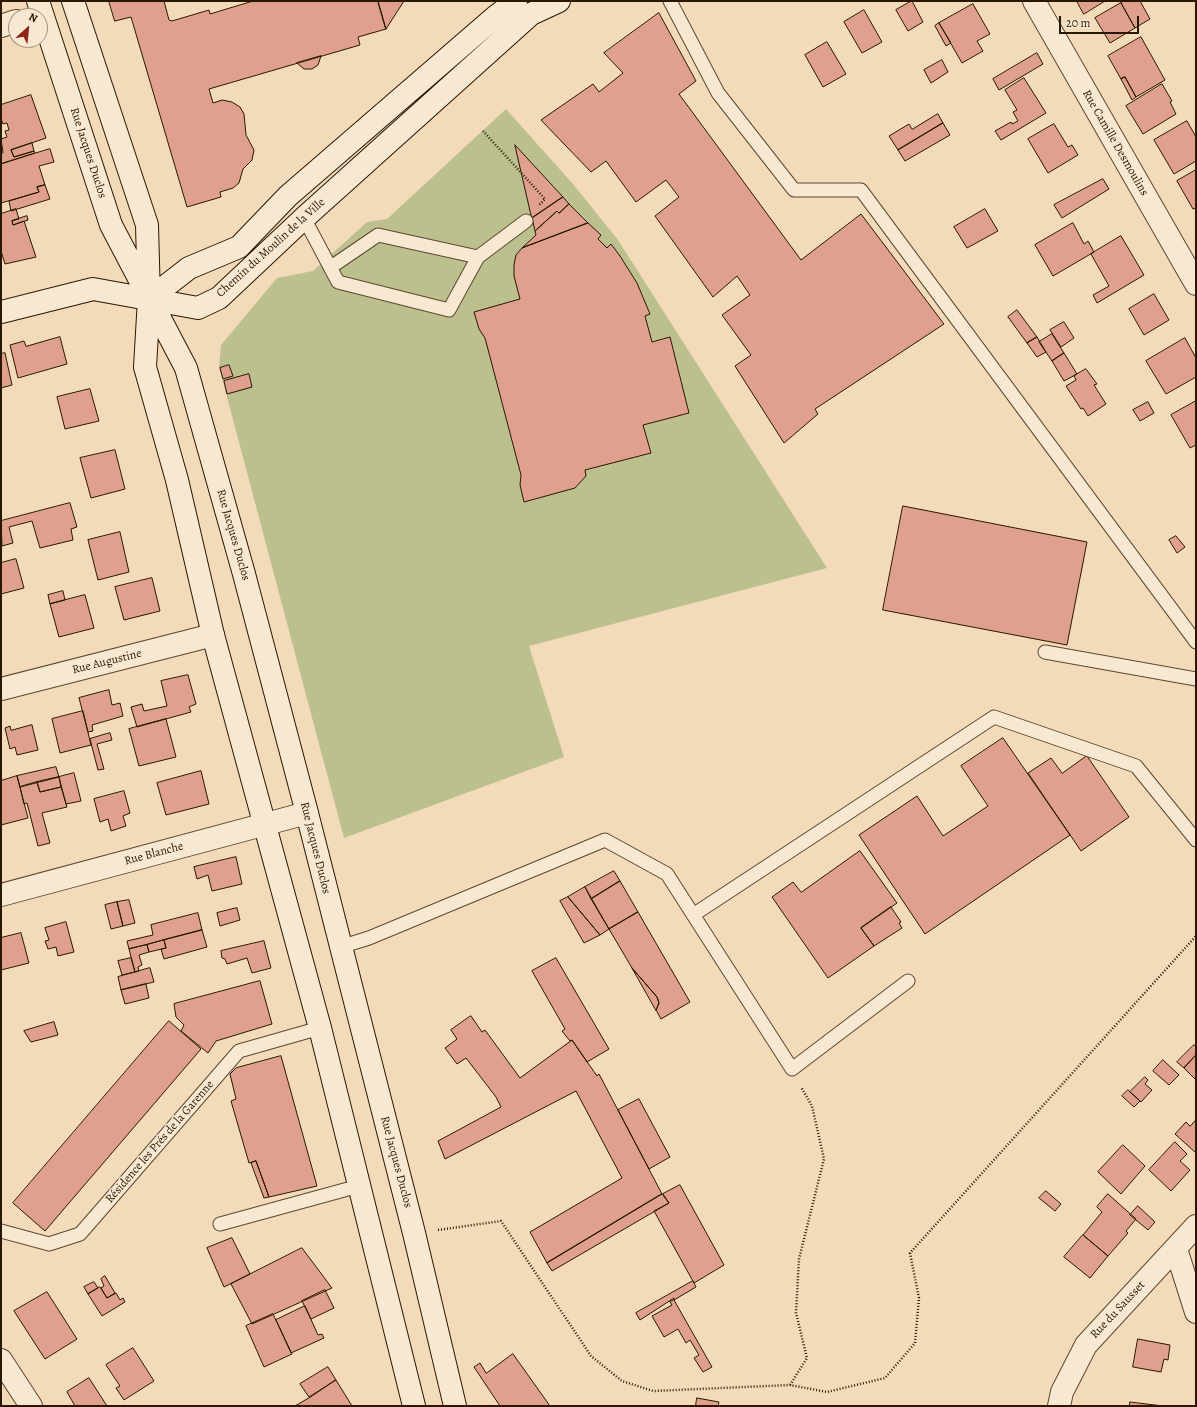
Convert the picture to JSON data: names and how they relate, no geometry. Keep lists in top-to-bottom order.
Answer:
{
  "streets": {
    "main road": [
      "Rue Camille Desmoulins",
      "Rue Jacques Duclos",
      "Chemin du Moulin de la Ville",
      "Rue Augustine",
      "Rue Blanche",
      "Rue du Sausset"
    ],
    "lane": ["Résidence les Prés de la Garenne"]
  },
  "crossings": [
    ["Rue Jacques Duclos", "Chemin du Moulin de la Ville"],
    ["Rue Jacques Duclos", "Rue Augustine"],
    ["Rue Jacques Duclos", "Rue Blanche"],
    ["Rue Jacques Duclos", "Résidence les Prés de la Garenne"]
  ],
  "scale_bar": "20 m",
  "north": "top right"
}
